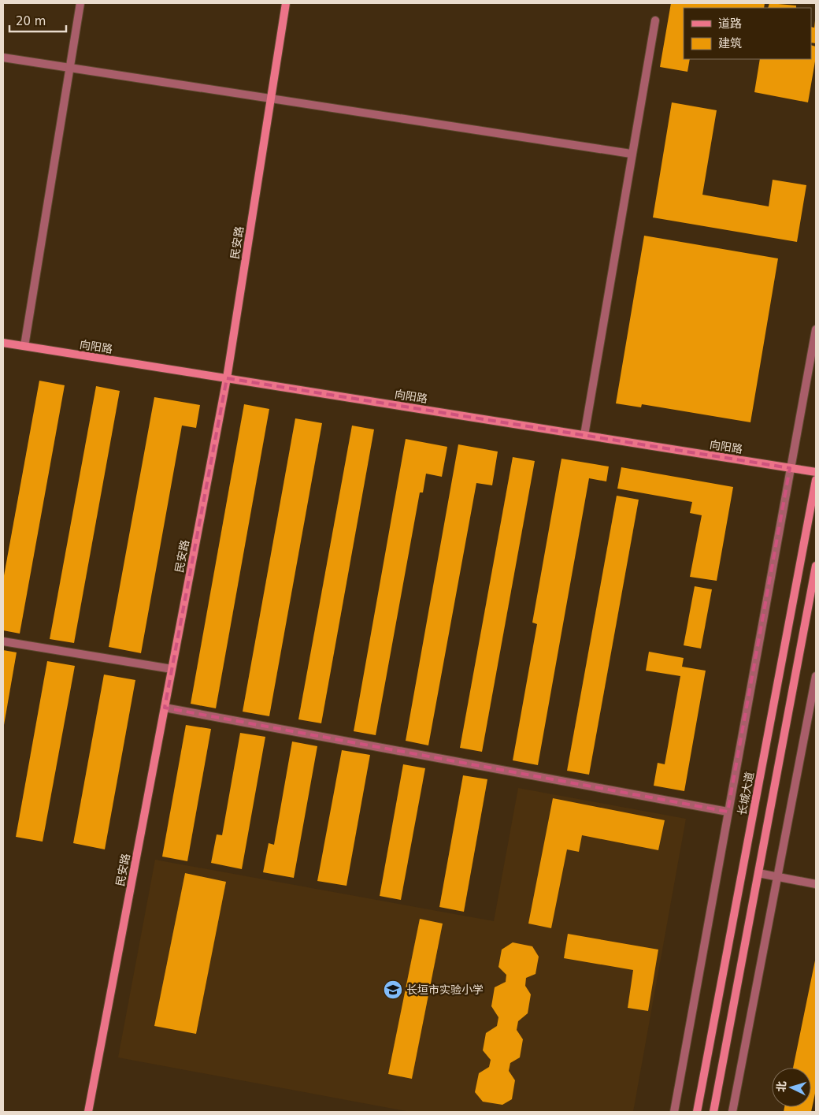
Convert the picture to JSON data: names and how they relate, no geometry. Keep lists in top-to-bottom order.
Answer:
{
  "streets": {
    "street": ["民安路", "向阳路", "长城大道"]
  },
  "crossings": [
    ["民安路", "向阳路"]
  ],
  "places": {
    "school or university": ["长垣市实验小学"]
  },
  "legend": ["道路", "建筑"],
  "scale_bar": "20 m",
  "north": "left"
}
